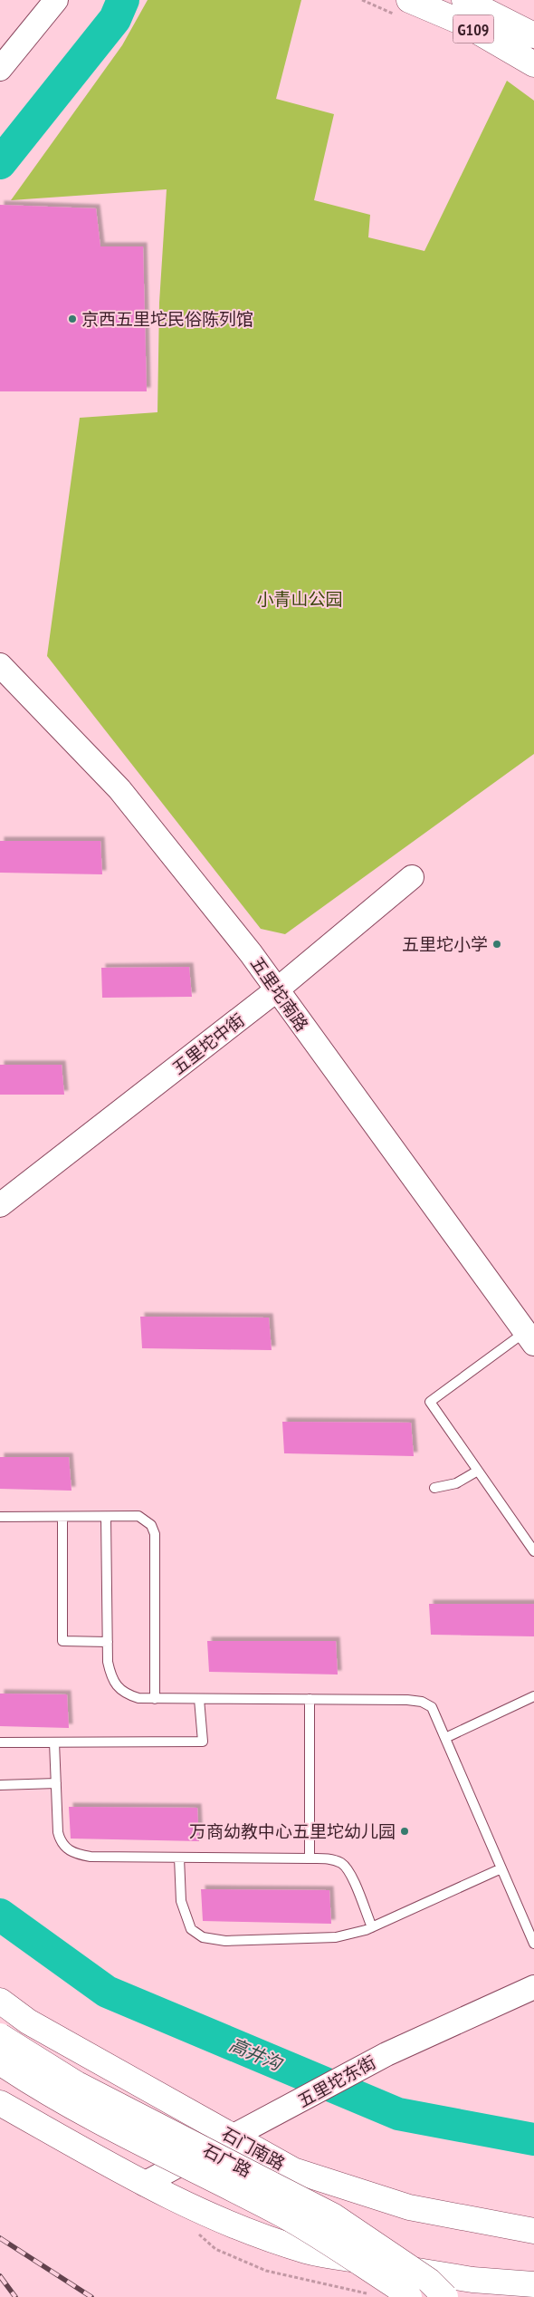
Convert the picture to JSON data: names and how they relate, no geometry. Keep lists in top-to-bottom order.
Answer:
{
  "streets": {
    "main road": ["G109", "石门南路", "石广路"],
    "street": ["五里坨南路", "五里坨中街", "五里坨东街"]
  },
  "crossings": [
    ["五里坨南路", "五里坨中街"],
    ["五里坨东街", "石门南路"]
  ],
  "water": ["高井沟"],
  "parks": ["小青山公园"],
  "places": ["京西五里坨民俗陈列馆", "五里坨小学", "万商幼教中心五里坨幼儿园"]
}
